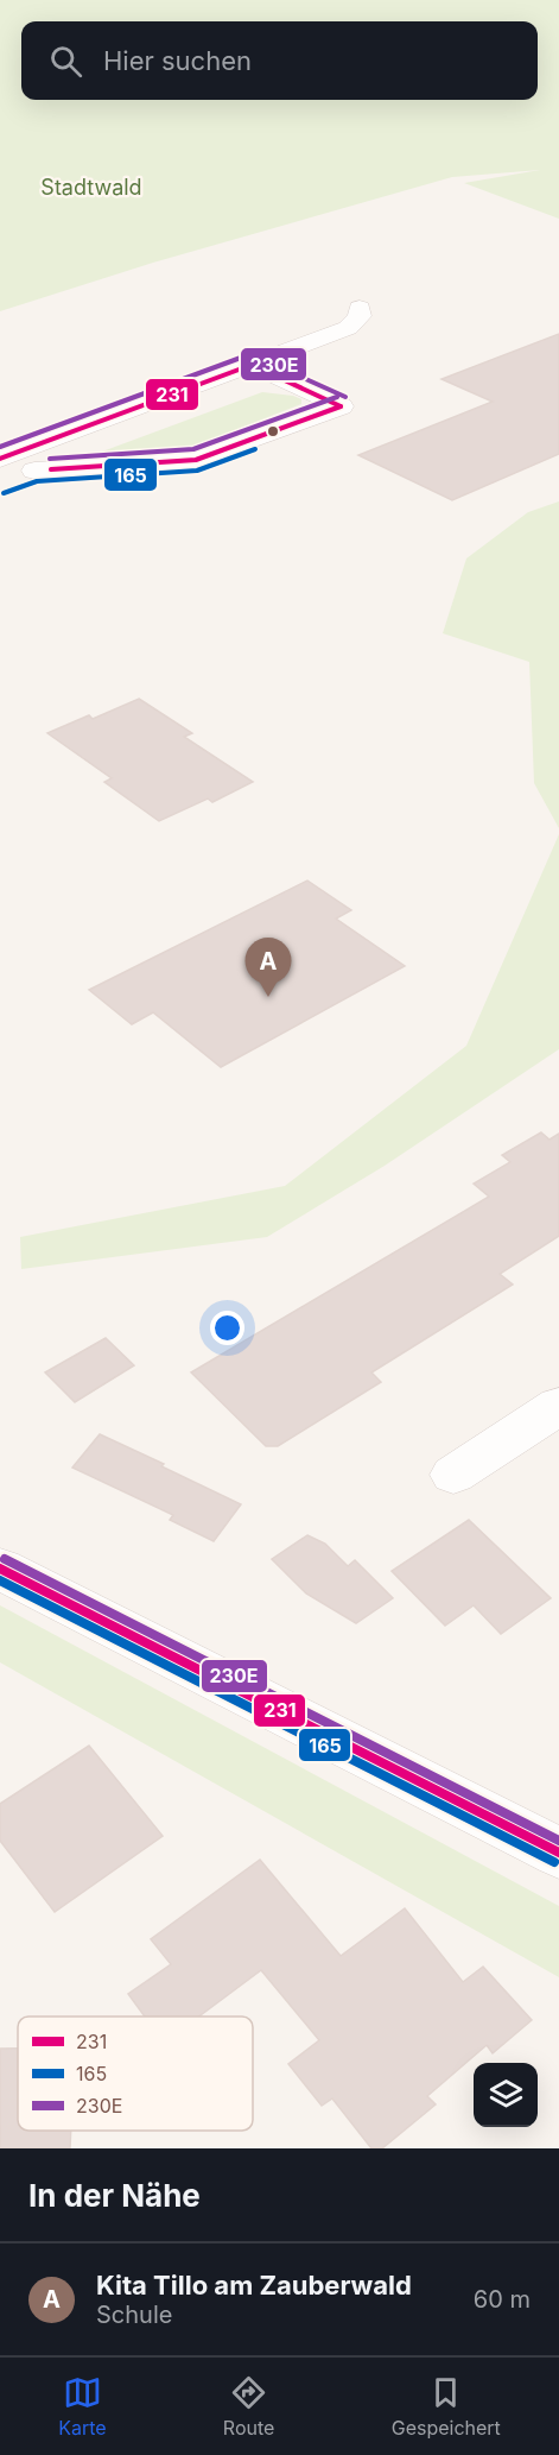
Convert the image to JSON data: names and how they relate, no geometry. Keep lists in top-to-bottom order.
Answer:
{
  "parks": ["Stadtwald"],
  "lines": ["transit line 230E", "transit line 231", "transit line 165"],
  "legend": ["231", "165", "230E"],
  "page": {
    "search": "Hier suchen",
    "pins": "A",
    "heading": "In der Nähe",
    "list": [
      {
        "mark": "A",
        "name": "Kita Tillo am Zauberwald",
        "note": "Schule",
        "value": "60 m"
      }
    ],
    "nav": ["Karte", "Route", "Gespeichert"]
  }
}
